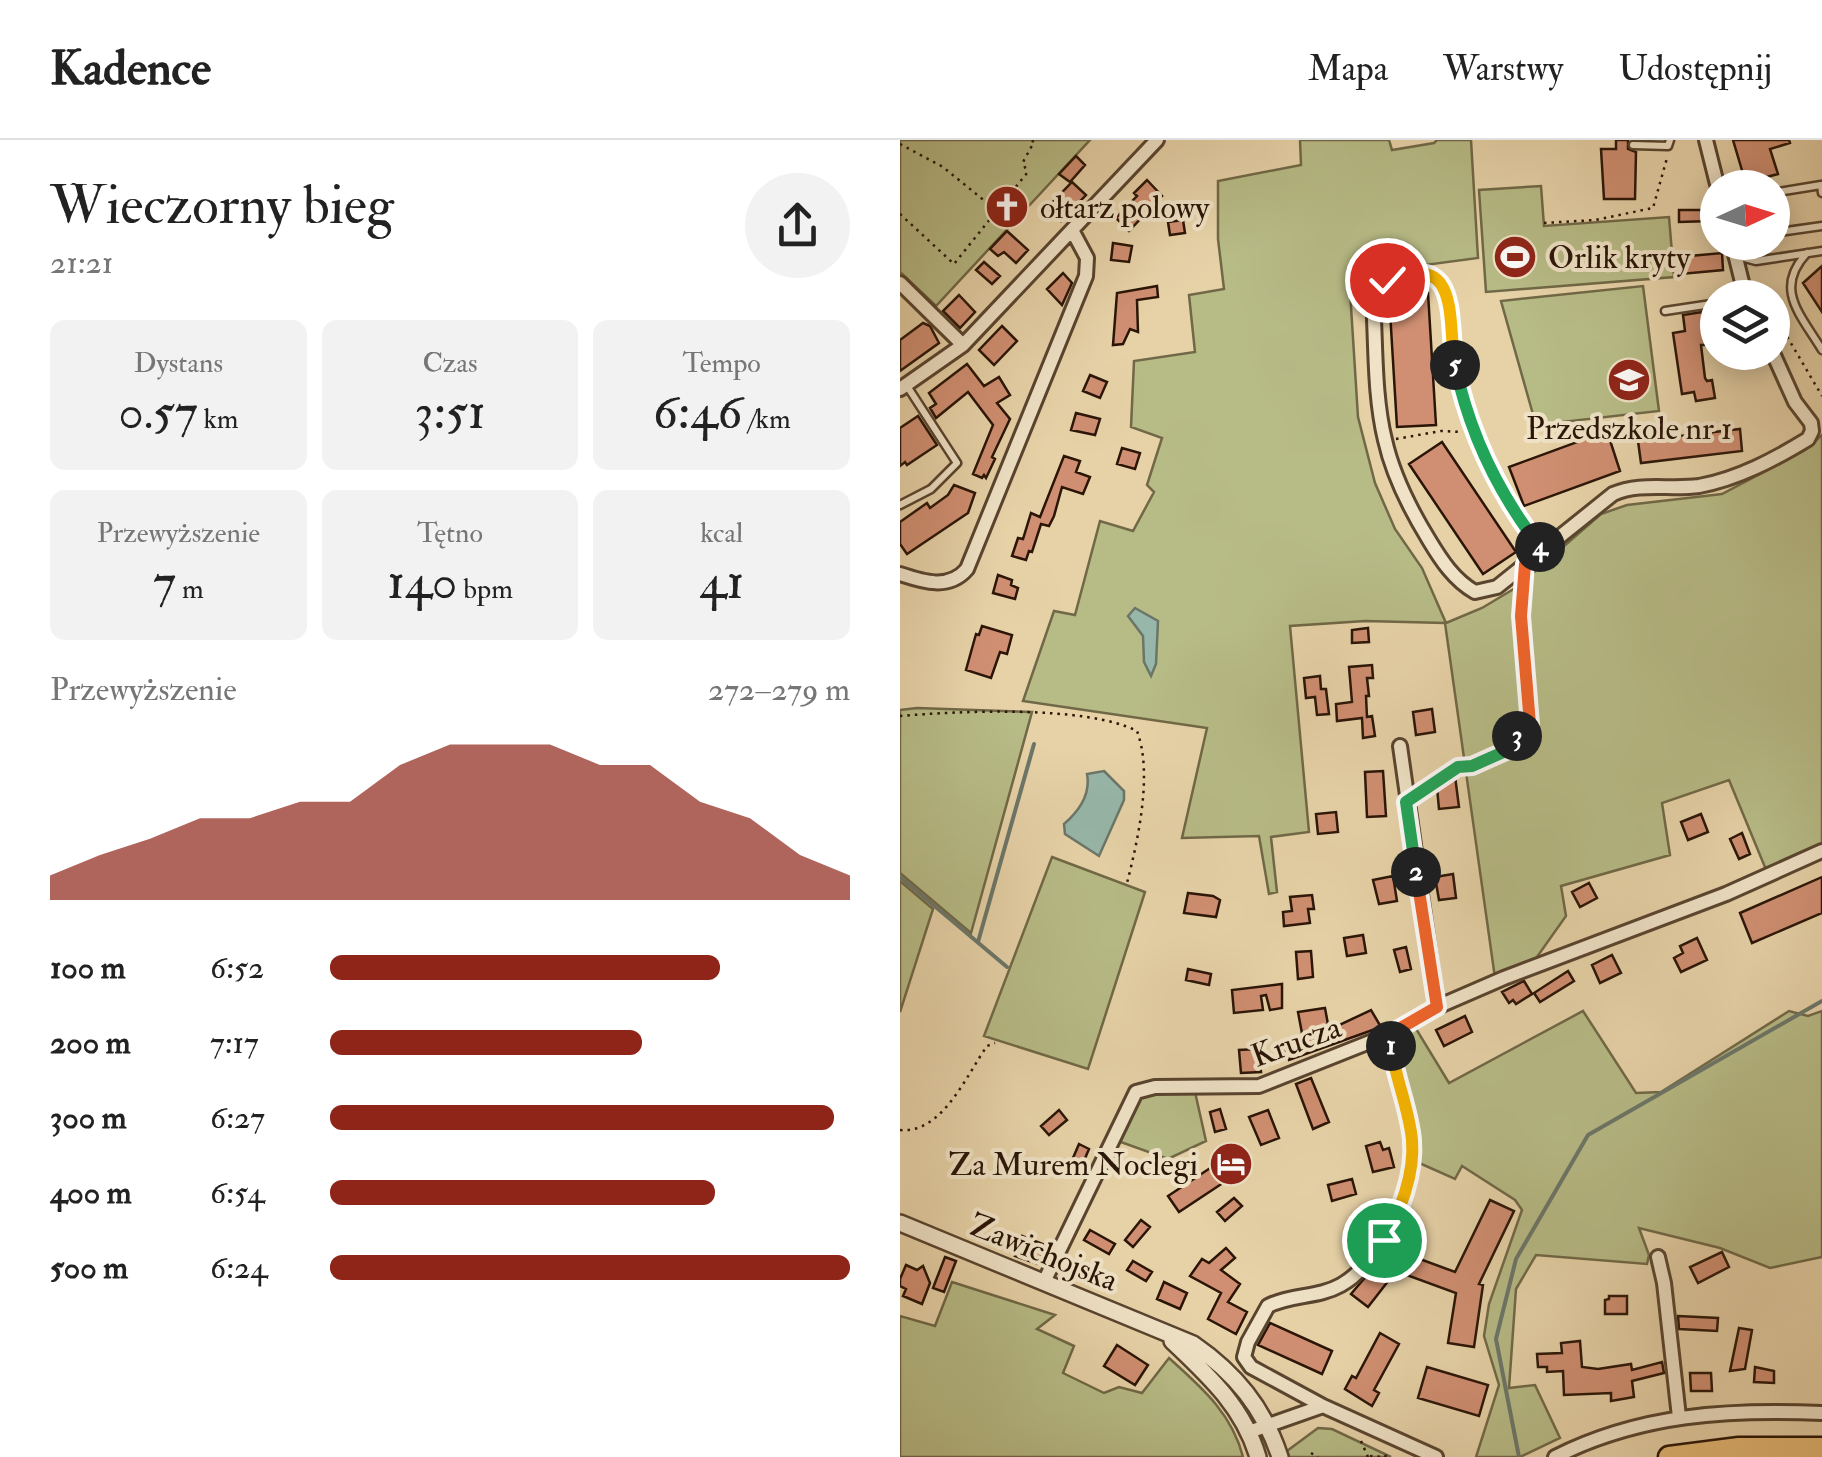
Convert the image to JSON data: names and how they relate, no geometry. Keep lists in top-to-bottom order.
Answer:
{
  "streets": {
    "street": ["Krucza", "Zawichojska"]
  },
  "crossings": [
    ["Krucza", "Zawichojska"]
  ],
  "places": {
    "church": ["ołtarz polowy"],
    "sports": ["Orlik kryty"],
    "school or university": ["Przedszkole nr 1"],
    "hotel": ["Za Murem Noclegi"]
  },
  "north": "right",
  "page": {
    "header": "Kadence",
    "nav": ["Mapa", "Warstwy", "Udostępnij"],
    "heading": ["Wieczorny bieg", "21:21"],
    "stats": [
      ["Dystans", "0.57 km"],
      ["Czas", "3:51"],
      ["Tempo", "6:46 /km"],
      ["Przewyższenie", "7 m"],
      ["Tętno", "140 bpm"],
      ["kcal", "41"]
    ],
    "pins": [
      "5",
      "4",
      "3",
      "2",
      "1"
    ],
    "chart": ["Przewyższenie", "272–279 m"],
    "list": [
      {
        "name": "100 m",
        "note": "6:52"
      },
      {
        "name": "200 m",
        "note": "7:17"
      },
      {
        "name": "300 m",
        "note": "6:27"
      },
      {
        "name": "400 m",
        "note": "6:54"
      },
      {
        "name": "500 m",
        "note": "6:24"
      }
    ]
  }
}
